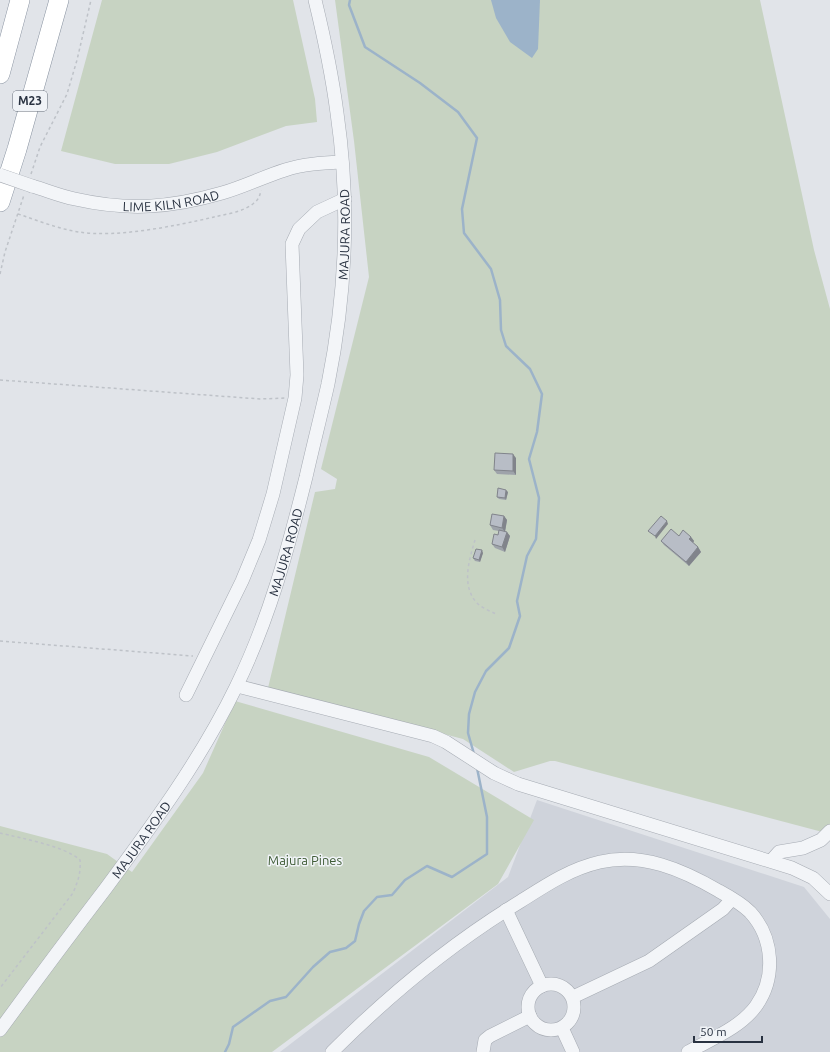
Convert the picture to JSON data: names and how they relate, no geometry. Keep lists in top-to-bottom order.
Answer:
{
  "streets": {
    "highway": ["M23"],
    "street": ["LIME KILN ROAD", "MAJURA ROAD"]
  },
  "crossings": [
    ["LIME KILN ROAD", "MAJURA ROAD"]
  ],
  "parks": ["Majura Pines"],
  "scale_bar": "50 m"
}
